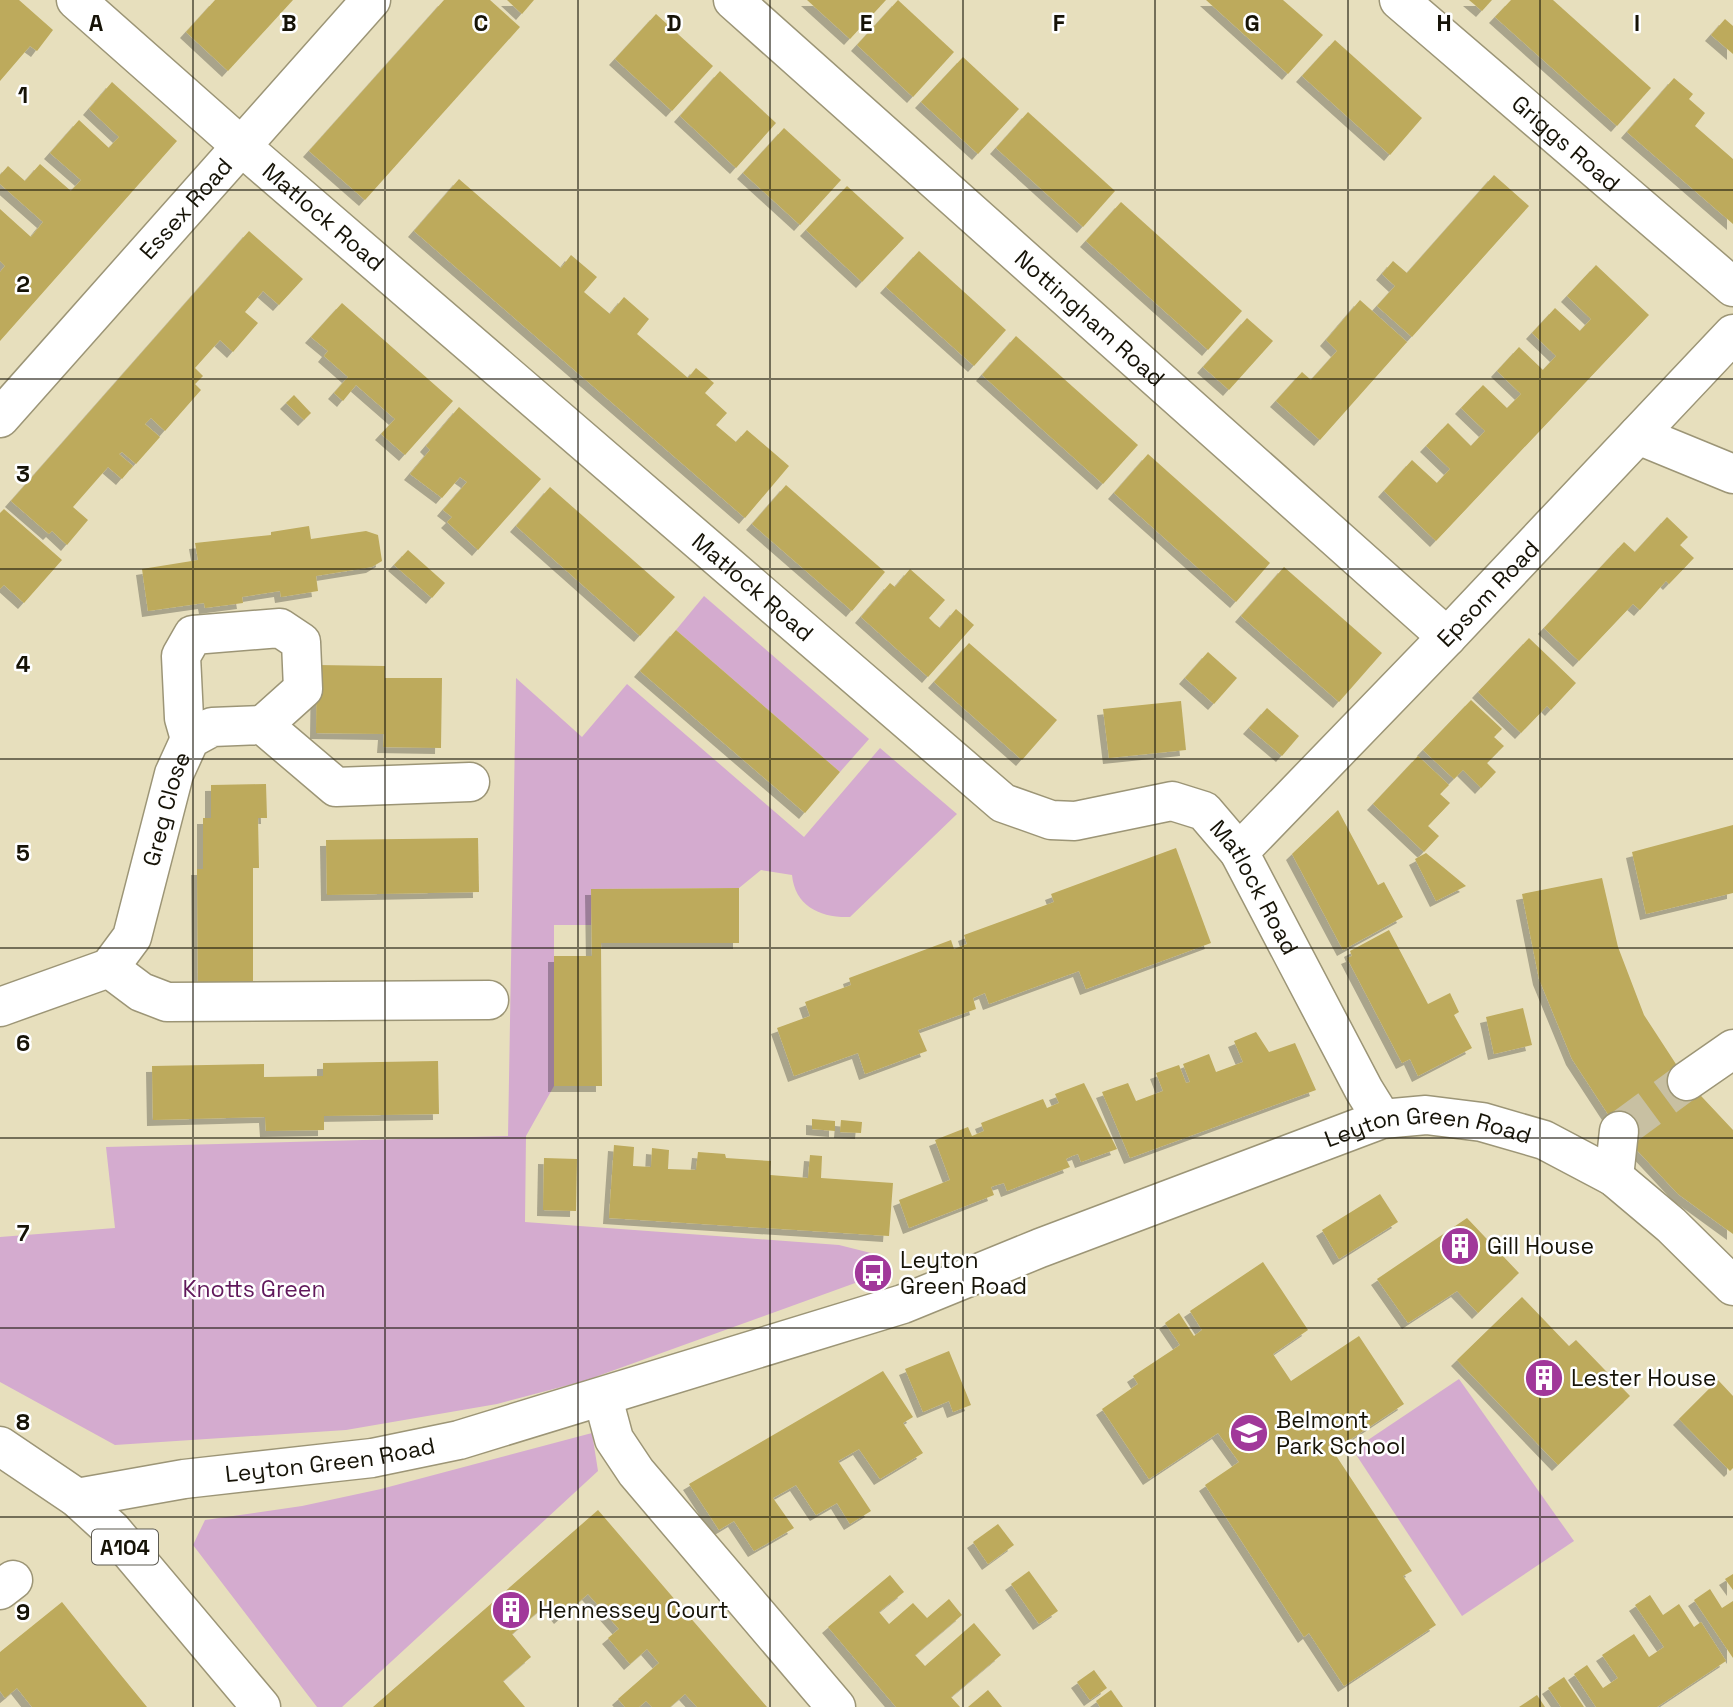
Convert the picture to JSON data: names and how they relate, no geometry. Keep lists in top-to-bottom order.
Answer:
{
  "streets": {
    "street": [
      "Griggs Road",
      "Essex Road",
      "Matlock Road",
      "Nottingham Road",
      "Epsom Road",
      "Greg Close",
      "Leyton Green Road",
      "A104"
    ]
  },
  "crossings": [
    ["Essex Road", "Matlock Road"],
    ["Matlock Road", "Epsom Road"],
    ["Matlock Road", "Leyton Green Road"],
    ["Nottingham Road", "Epsom Road"],
    ["Leyton Green Road", "A104"]
  ],
  "parks": ["Knotts Green"],
  "places": {
    "building": ["Gill House", "Lester House", "Hennessey Court"],
    "bus stop": ["Leyton Green Road"],
    "school or university": ["Belmont Park School"]
  },
  "grid": {
    "columns": [
      "A",
      "B",
      "C",
      "D",
      "E",
      "F",
      "G",
      "H",
      "I"
    ],
    "rows": [
      "1",
      "2",
      "3",
      "4",
      "5",
      "6",
      "7",
      "8",
      "9"
    ]
  }
}
